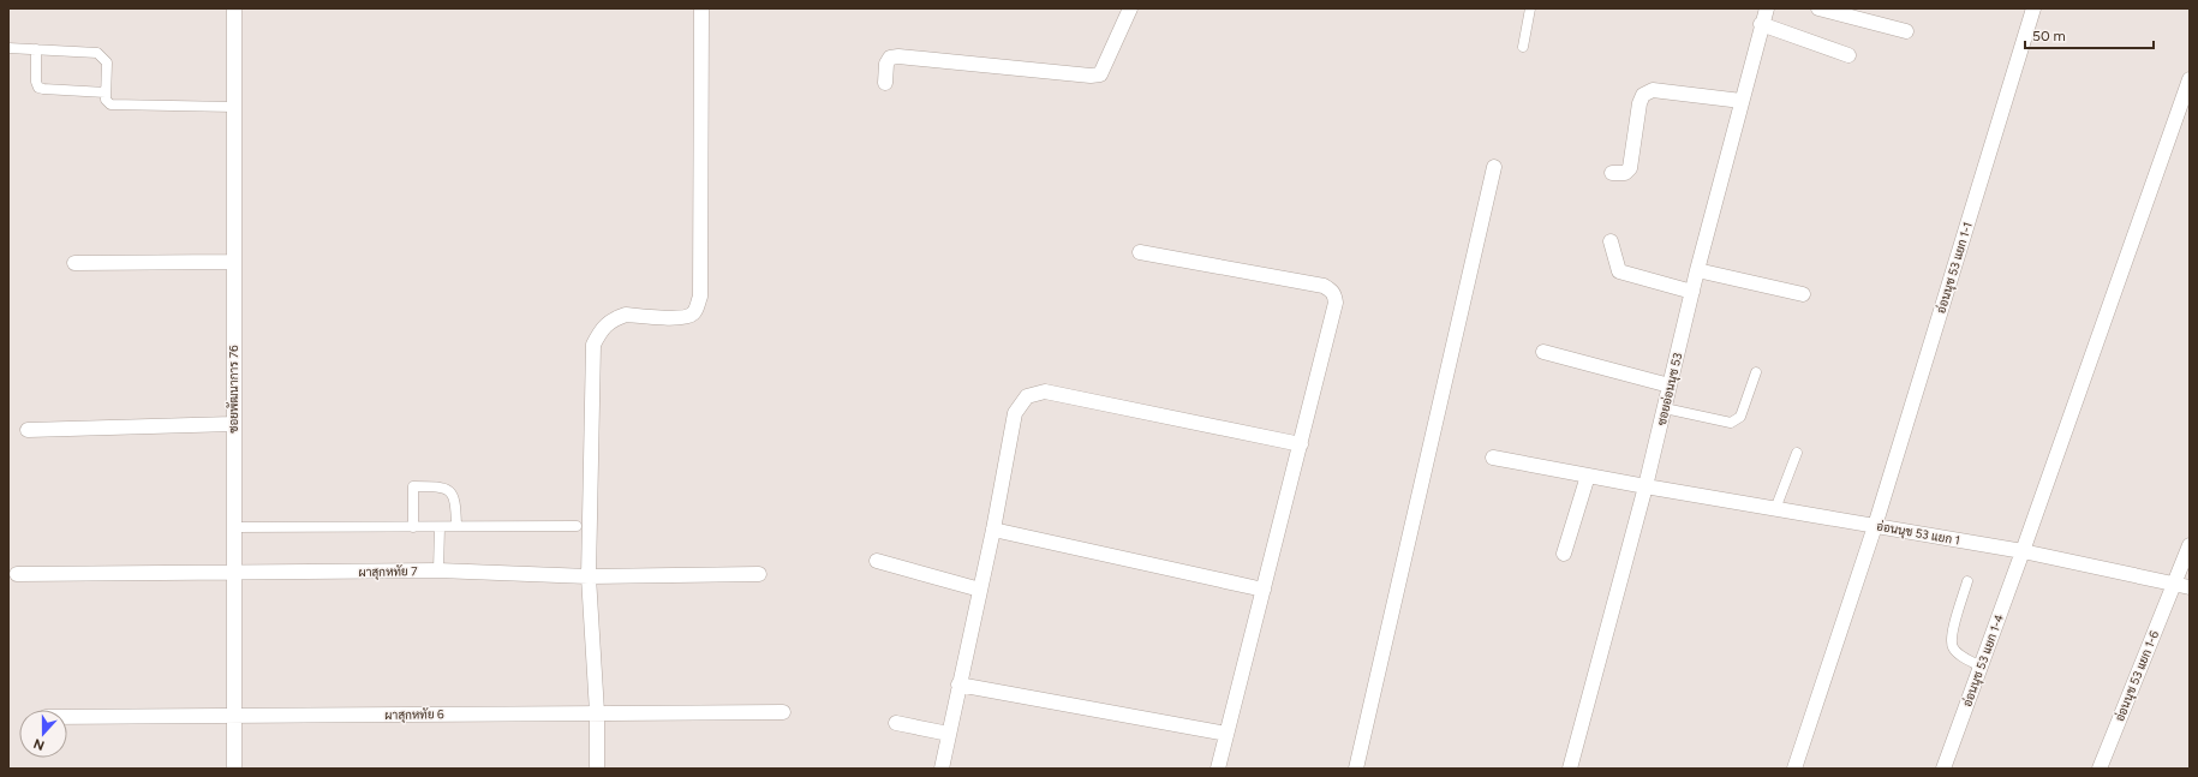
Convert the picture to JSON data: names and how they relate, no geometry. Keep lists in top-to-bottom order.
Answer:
{
  "streets": {
    "street": [
      "อ่อนนุช 53 แยก 1-1",
      "ซอยพัฒนาการ 76",
      "ซอยอ่อนนุช 53",
      "อ่อนนุช 53 แยก 1",
      "ผาสุกหทัย 7",
      "อ่อนนุช 53 แยก 1-4",
      "อ่อนนุช 53 แยก 1-6",
      "ผาสุกหทัย 6"
    ]
  },
  "crossings": [
    ["อ่อนนุช 53 แยก 1-1", "อ่อนนุช 53 แยก 1"],
    ["ซอยพัฒนาการ 76", "ผาสุกหทัย 7"],
    ["ซอยพัฒนาการ 76", "ผาสุกหทัย 6"],
    ["ซอยอ่อนนุช 53", "อ่อนนุช 53 แยก 1"],
    ["อ่อนนุช 53 แยก 1", "อ่อนนุช 53 แยก 1-4"],
    ["อ่อนนุช 53 แยก 1", "อ่อนนุช 53 แยก 1-6"]
  ],
  "scale_bar": "50 m",
  "north": "bottom"
}
